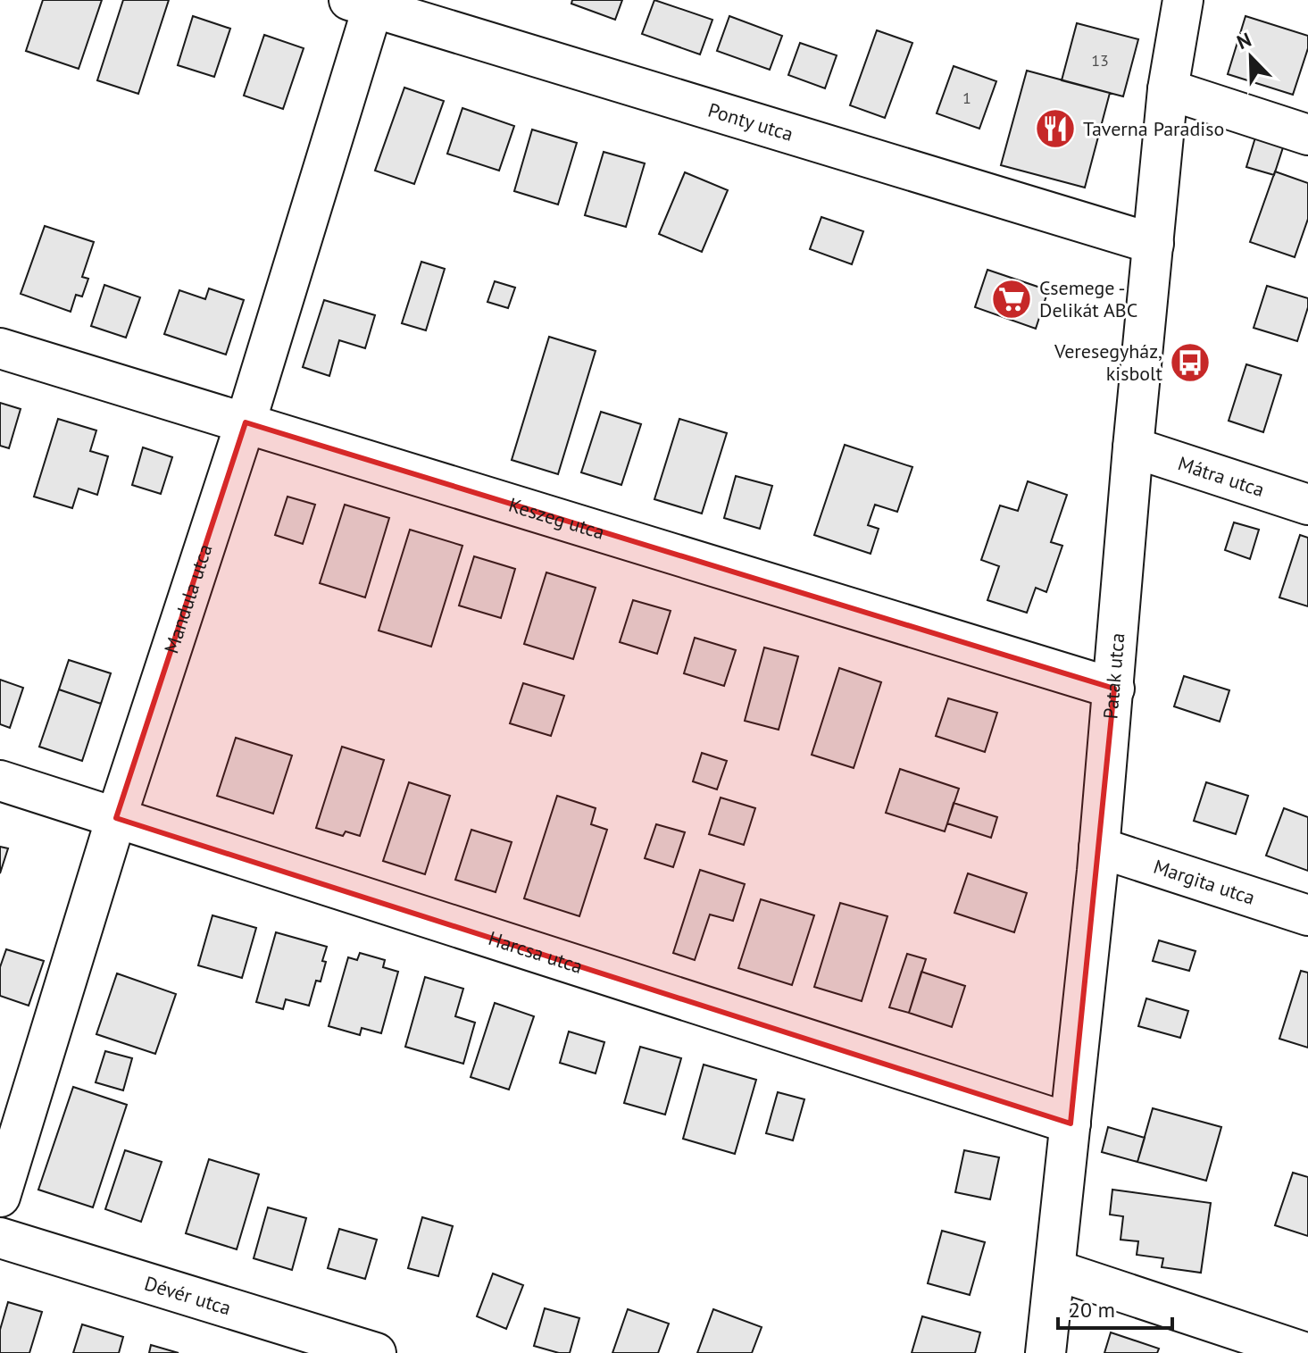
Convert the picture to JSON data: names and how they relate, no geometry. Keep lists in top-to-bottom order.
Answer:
{
  "streets": {
    "street": [
      "Ponty utca",
      "Mátra utca",
      "Keszeg utca",
      "Mandula utca",
      "Patak utca",
      "Margita utca",
      "Harcsa utca",
      "Dévér utca"
    ]
  },
  "crossings": [
    ["Ponty utca", "Mandula utca"],
    ["Ponty utca", "Patak utca"],
    ["Mátra utca", "Patak utca"],
    ["Keszeg utca", "Mandula utca"],
    ["Keszeg utca", "Patak utca"],
    ["Mandula utca", "Harcsa utca"],
    ["Patak utca", "Margita utca"],
    ["Patak utca", "Harcsa utca"]
  ],
  "places": {
    "restaurant": ["Taverna Paradiso"],
    "supermarket": ["Csemege - Delikát ABC"],
    "bus stop": ["Veresegyház, kisbolt"]
  },
  "house_numbers": ["13", "1"],
  "scale_bar": "20 m",
  "north": "top left"
}
